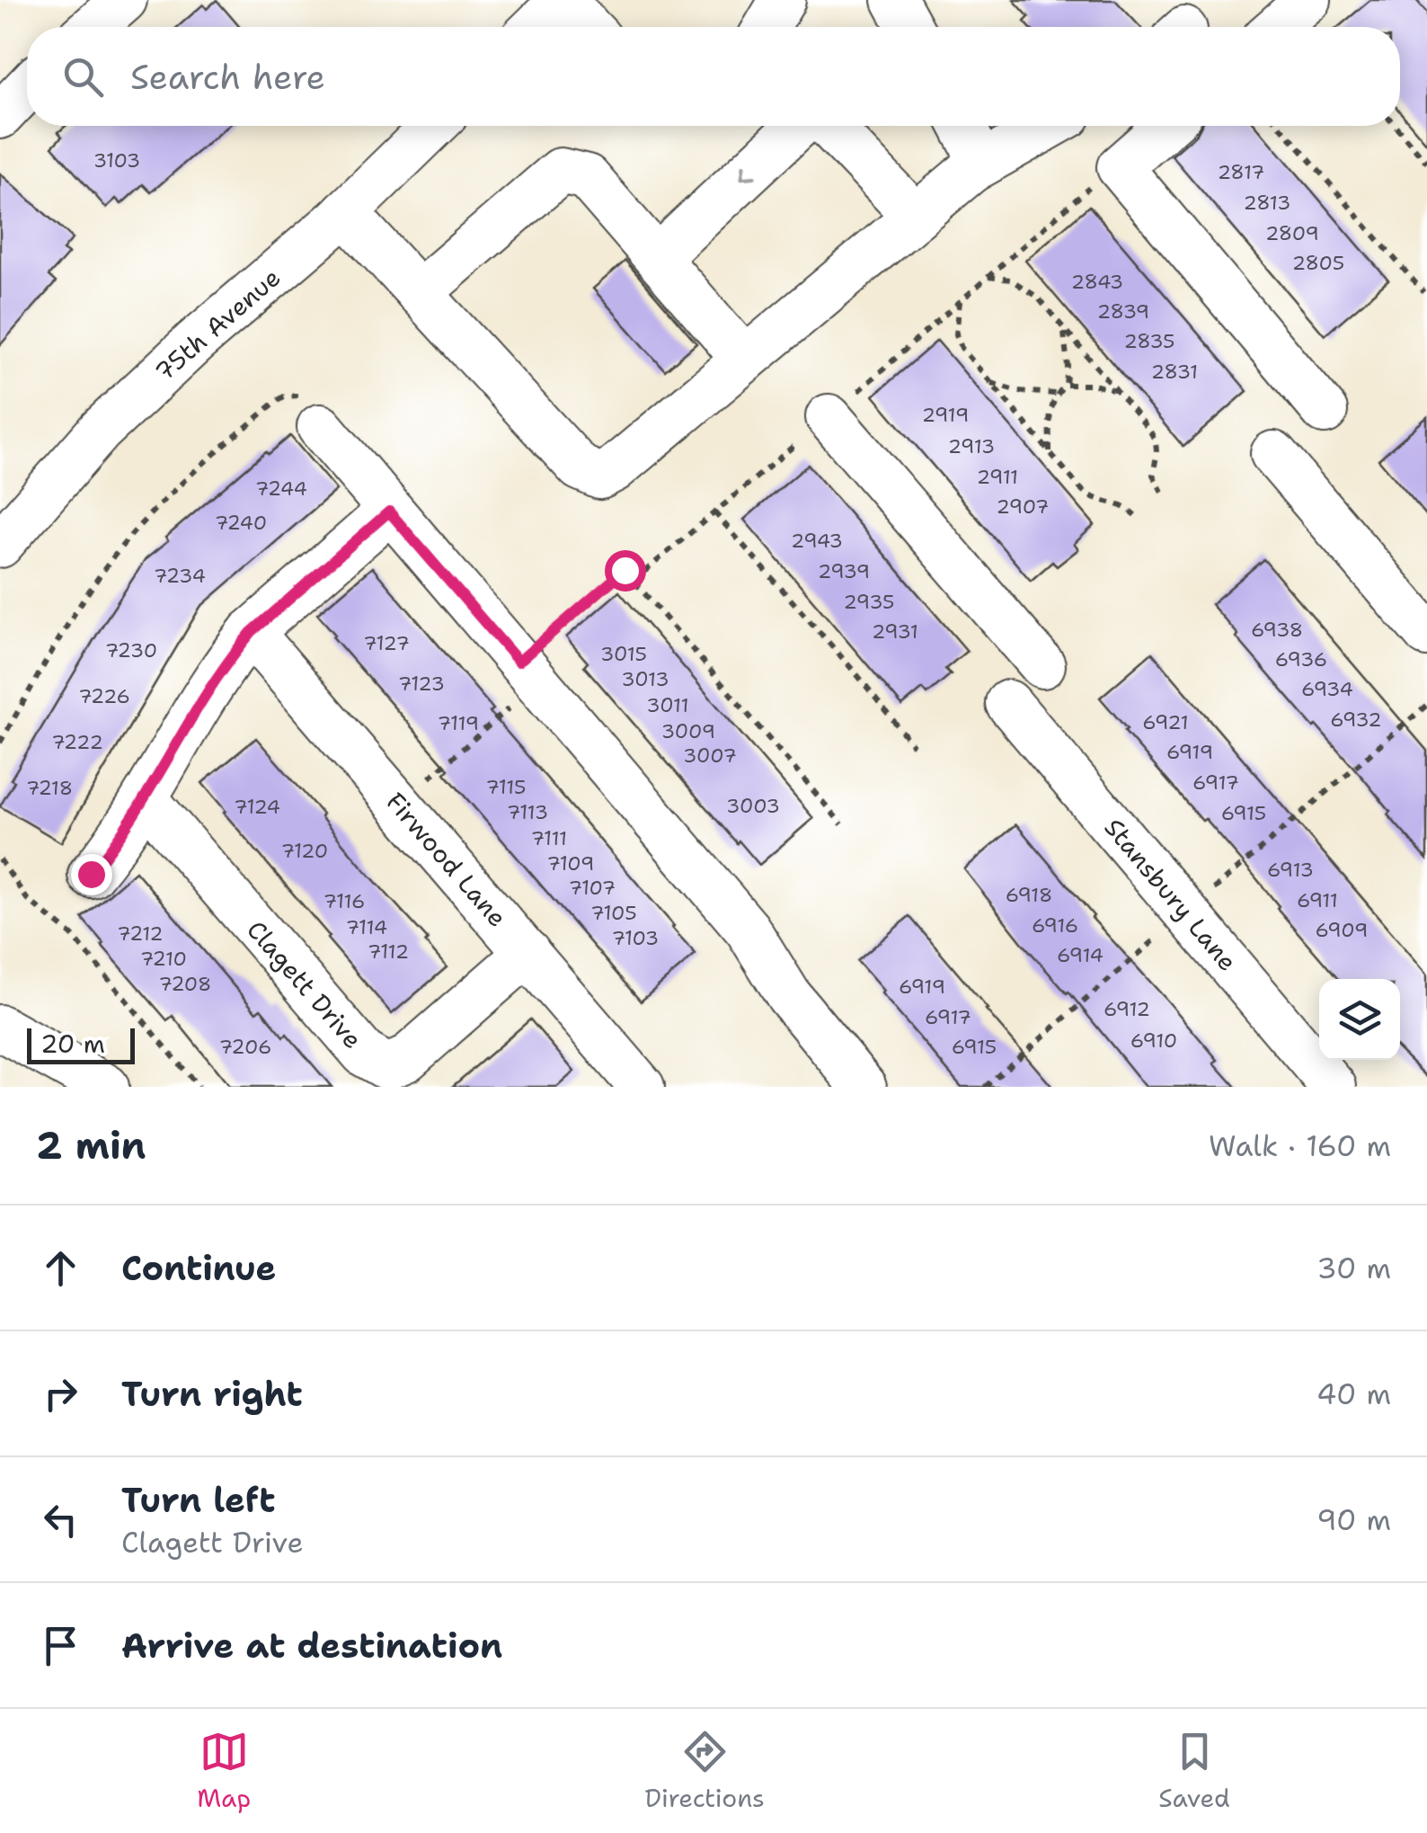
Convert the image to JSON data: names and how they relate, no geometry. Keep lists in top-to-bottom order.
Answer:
{
  "streets": {
    "street": [
      "75th Avenue",
      "Firwood Lane",
      "Stansbury Lane",
      "Clagett Drive"
    ]
  },
  "crossings": [
    ["Firwood Lane", "Clagett Drive"]
  ],
  "house_numbers": [
    "3103",
    "2817",
    "2813",
    "2809",
    "2805",
    "2843",
    "2839",
    "2835",
    "2831",
    "2919",
    "2913",
    "2911",
    "7244",
    "2907",
    "7240",
    "2943",
    "2939",
    "7234",
    "2935",
    "6938",
    "2931",
    "7127",
    "7230",
    "3015",
    "6936",
    "3013",
    "7123",
    "6934",
    "7226",
    "3011",
    "6932",
    "6921",
    "7119",
    "3009",
    "7222",
    "6919",
    "3007",
    "6917",
    "7115",
    "7218",
    "3003",
    "7124",
    "7113",
    "6915",
    "7111",
    "7120",
    "7109",
    "6913",
    "7107",
    "6918",
    "6911",
    "7116",
    "7105",
    "6916",
    "7114",
    "6909",
    "7212",
    "7103",
    "7112",
    "6914",
    "7210",
    "7208",
    "6919",
    "6912",
    "6917",
    "6910",
    "7206",
    "6915"
  ],
  "scale_bar": "20 m",
  "page": {
    "search": "Search here",
    "scale": "20 m",
    "heading": ["2 min", "Walk · 160 m"],
    "list": [
      ["Continue", "30 m"],
      ["Turn right", "40 m"],
      ["Turn left", "Clagett Drive", "90 m"],
      "Arrive at destination"
    ],
    "nav": ["Map", "Directions", "Saved"]
  }
}
